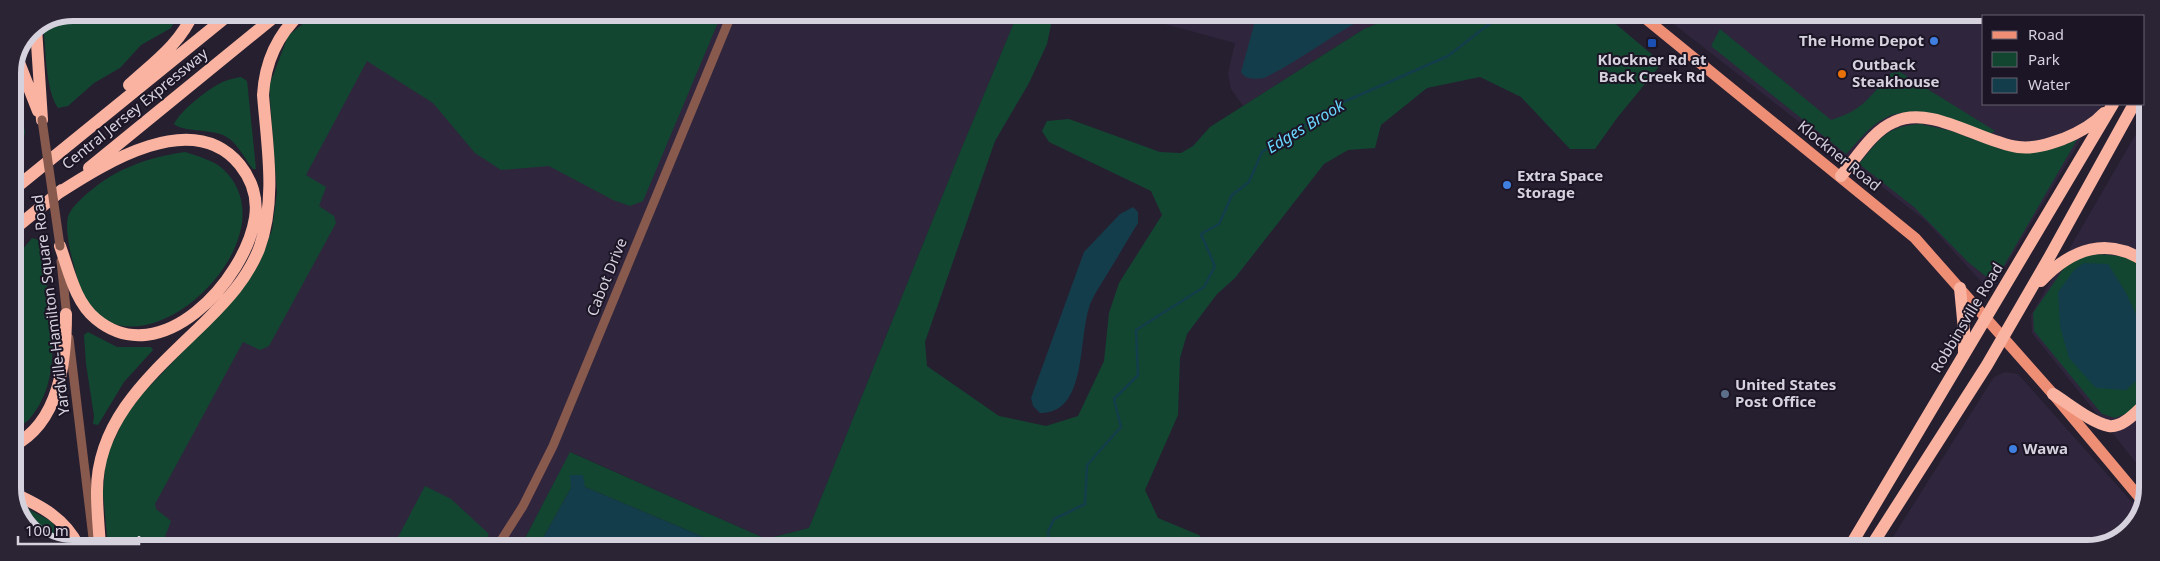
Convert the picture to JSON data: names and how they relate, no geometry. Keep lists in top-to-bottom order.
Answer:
{
  "streets": {
    "highway": ["Central Jersey Expressway", "Robbinsville Road"],
    "main road": ["Klockner Road"],
    "street": ["Cabot Drive", "Yardville-Hamilton Square Road"]
  },
  "crossings": [
    ["Klockner Road", "Robbinsville Road"]
  ],
  "water": ["Edges Brook"],
  "places": {
    "other": [
      "The Home Depot",
      "Outback Steakhouse",
      "Extra Space Storage",
      "United States Post Office",
      "Wawa"
    ],
    "transit": ["Klockner Rd at Back Creek Rd"]
  },
  "legend": ["Road", "Park", "Water"],
  "scale_bar": "100 m"
}
